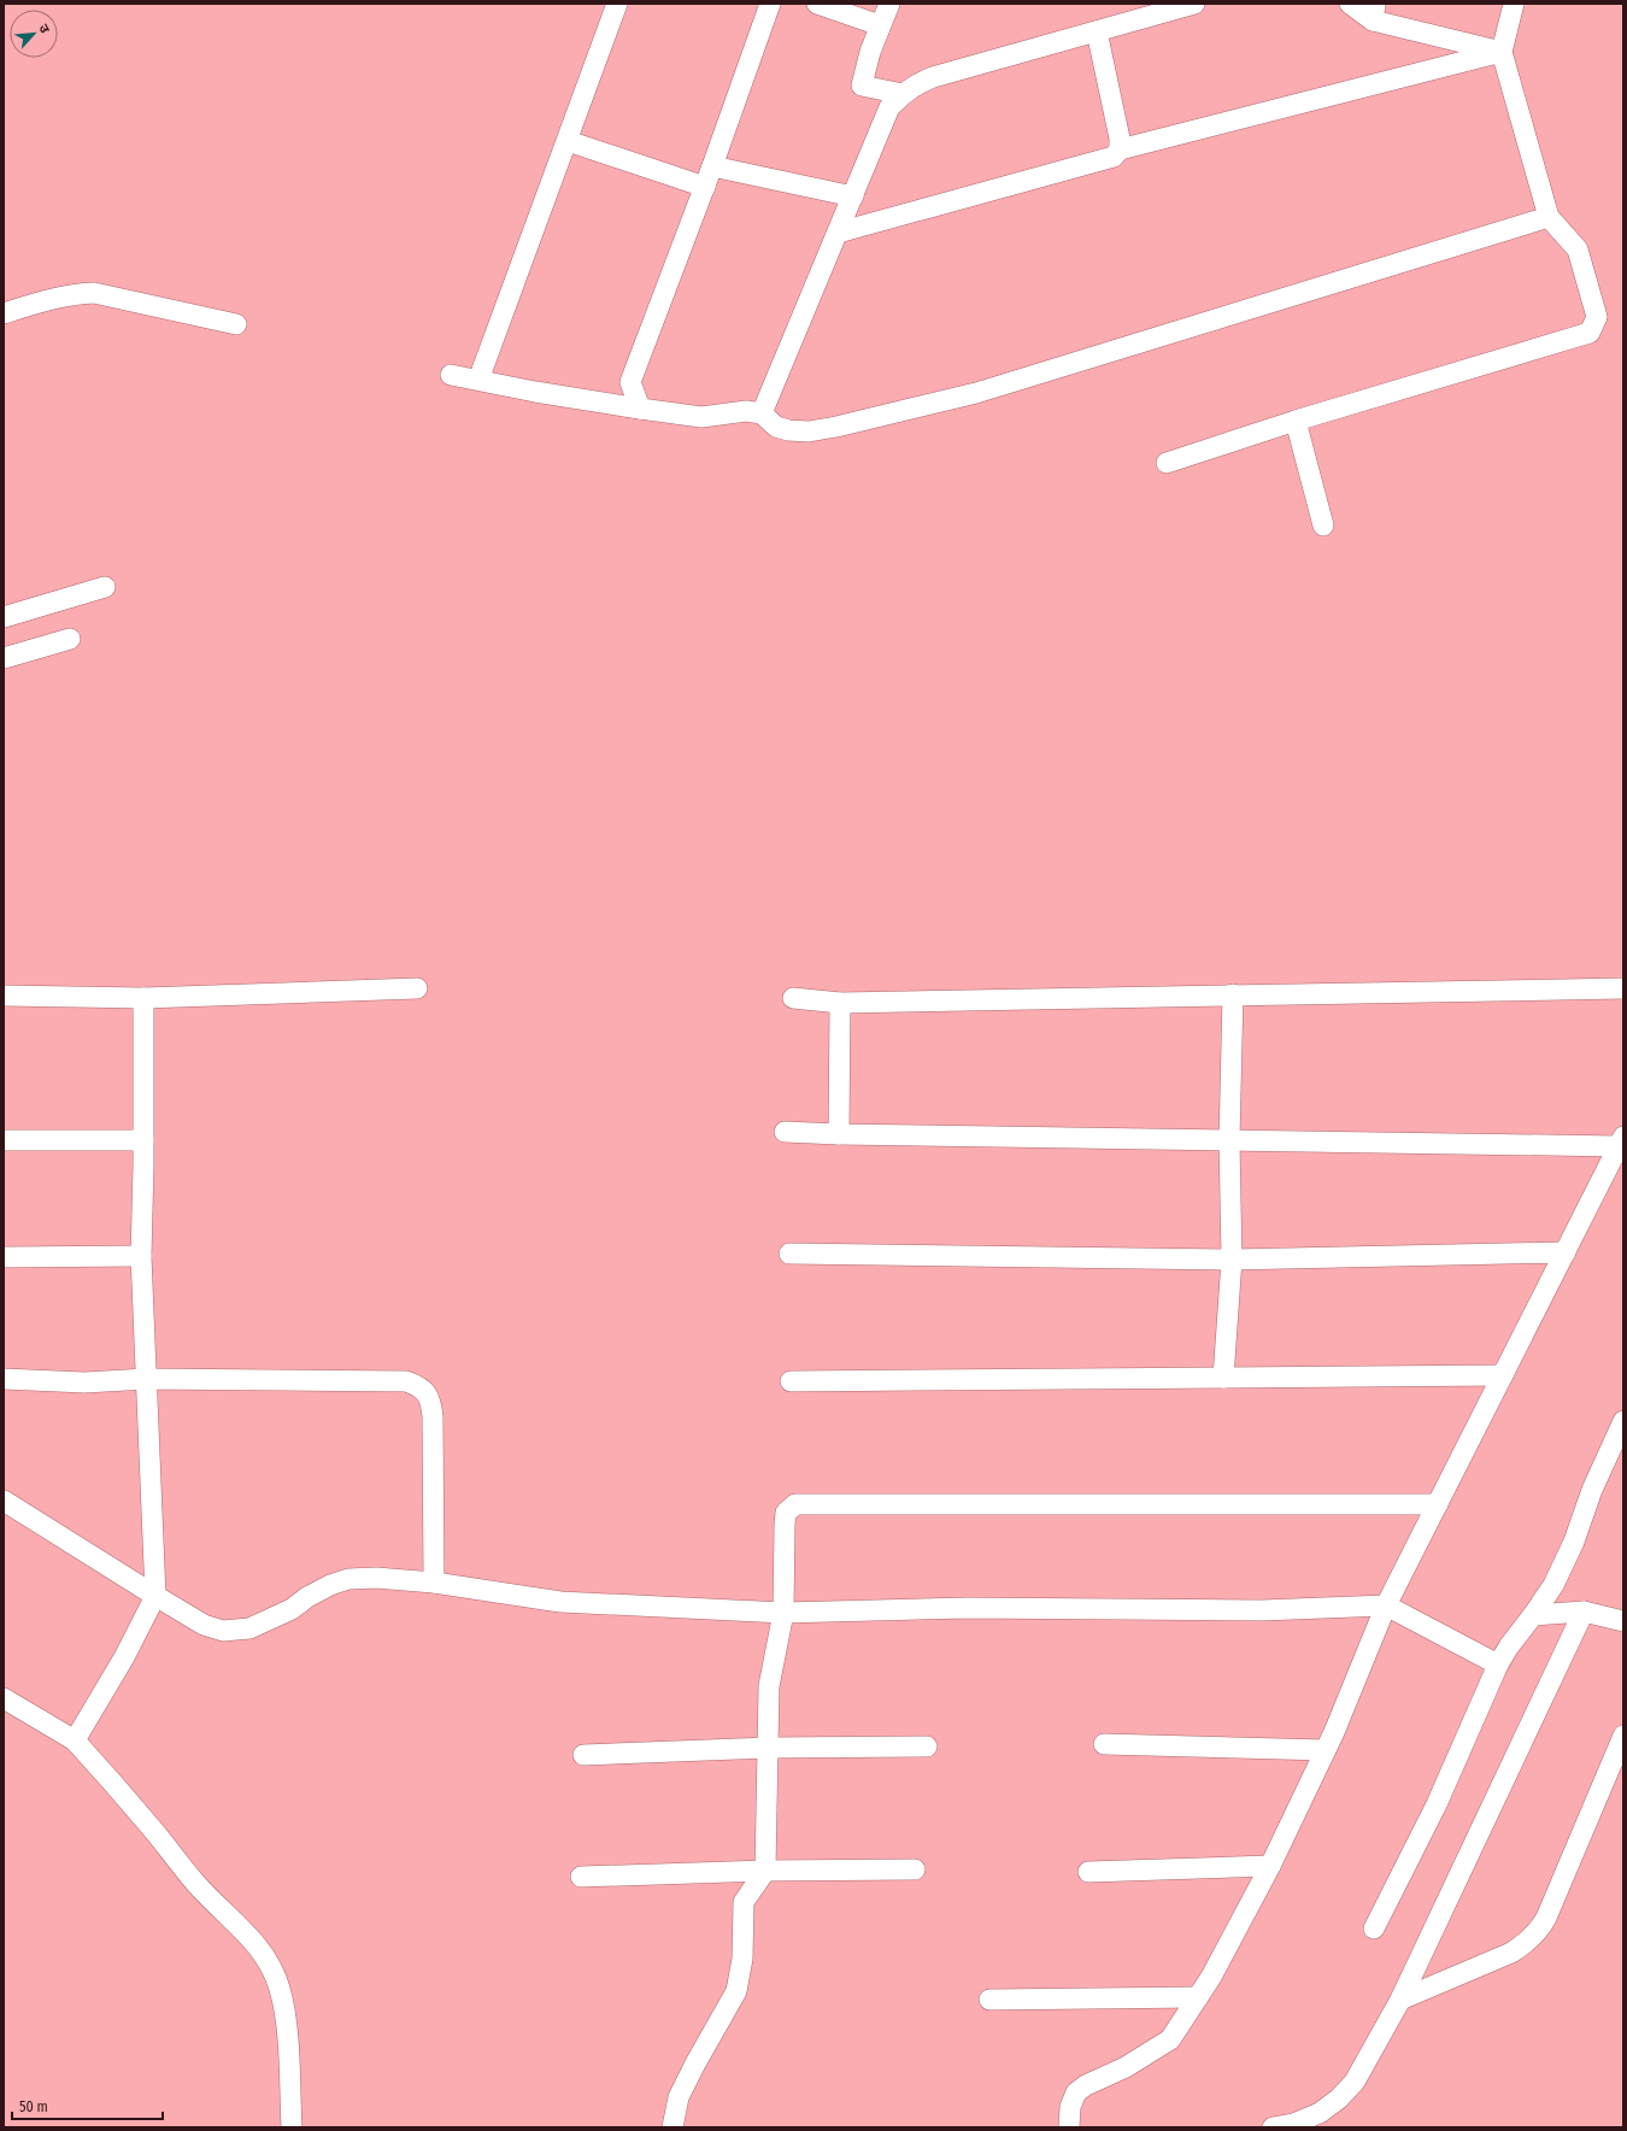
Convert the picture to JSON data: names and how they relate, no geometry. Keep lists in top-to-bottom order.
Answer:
{
  "scale_bar": "50 m",
  "north": "top right"
}
